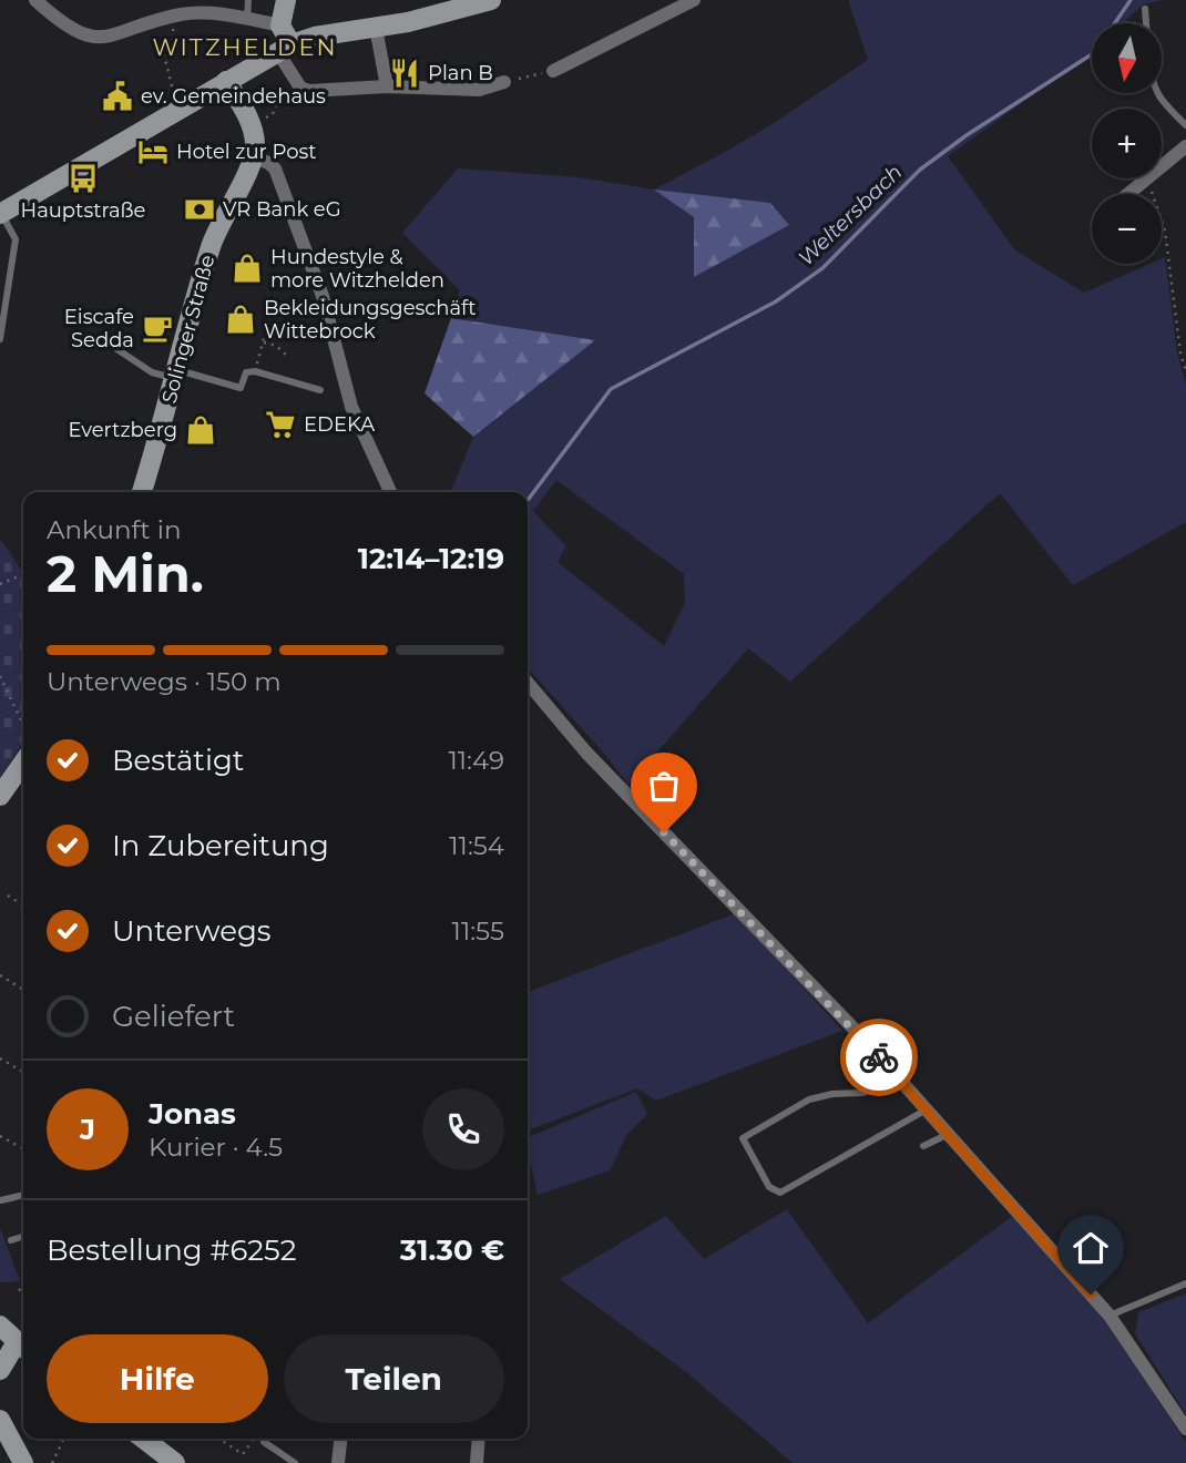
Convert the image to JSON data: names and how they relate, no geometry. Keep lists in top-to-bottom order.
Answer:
{
  "streets": {
    "main road": ["Solinger Straße"]
  },
  "districts": ["WITZHELDEN"],
  "water": ["Weltersbach"],
  "places": {
    "restaurant": ["Plan B"],
    "public building": ["ev. Gemeindehaus"],
    "hotel": ["Hotel zur Post"],
    "bus stop": ["Hauptstraße"],
    "bank": ["VR Bank eG"],
    "shop": ["Hundestyle & more Witzhelden", "Bekleidungsgeschäft Wittebrock", "Evertzberg"],
    "cafe": ["Eiscafe Sedda"],
    "supermarket": ["EDEKA"]
  },
  "north": "bottom",
  "page": {
    "map_buttons": ["+", "−"],
    "heading": ["2 Min.", "Ankunft in", "12:14–12:19"],
    "panel": [
      "Jonas",
      "Kurier · 4.5",
      "Bestellung #6252",
      "31.30 €"
    ],
    "bar": "Unterwegs · 150 m",
    "list": [
      ["Bestätigt", "11:49"],
      ["In Zubereitung", "11:54"],
      ["Unterwegs", "11:55"],
      "Geliefert"
    ],
    "round": "J",
    "buttons": ["Hilfe", "Teilen"]
  }
}
